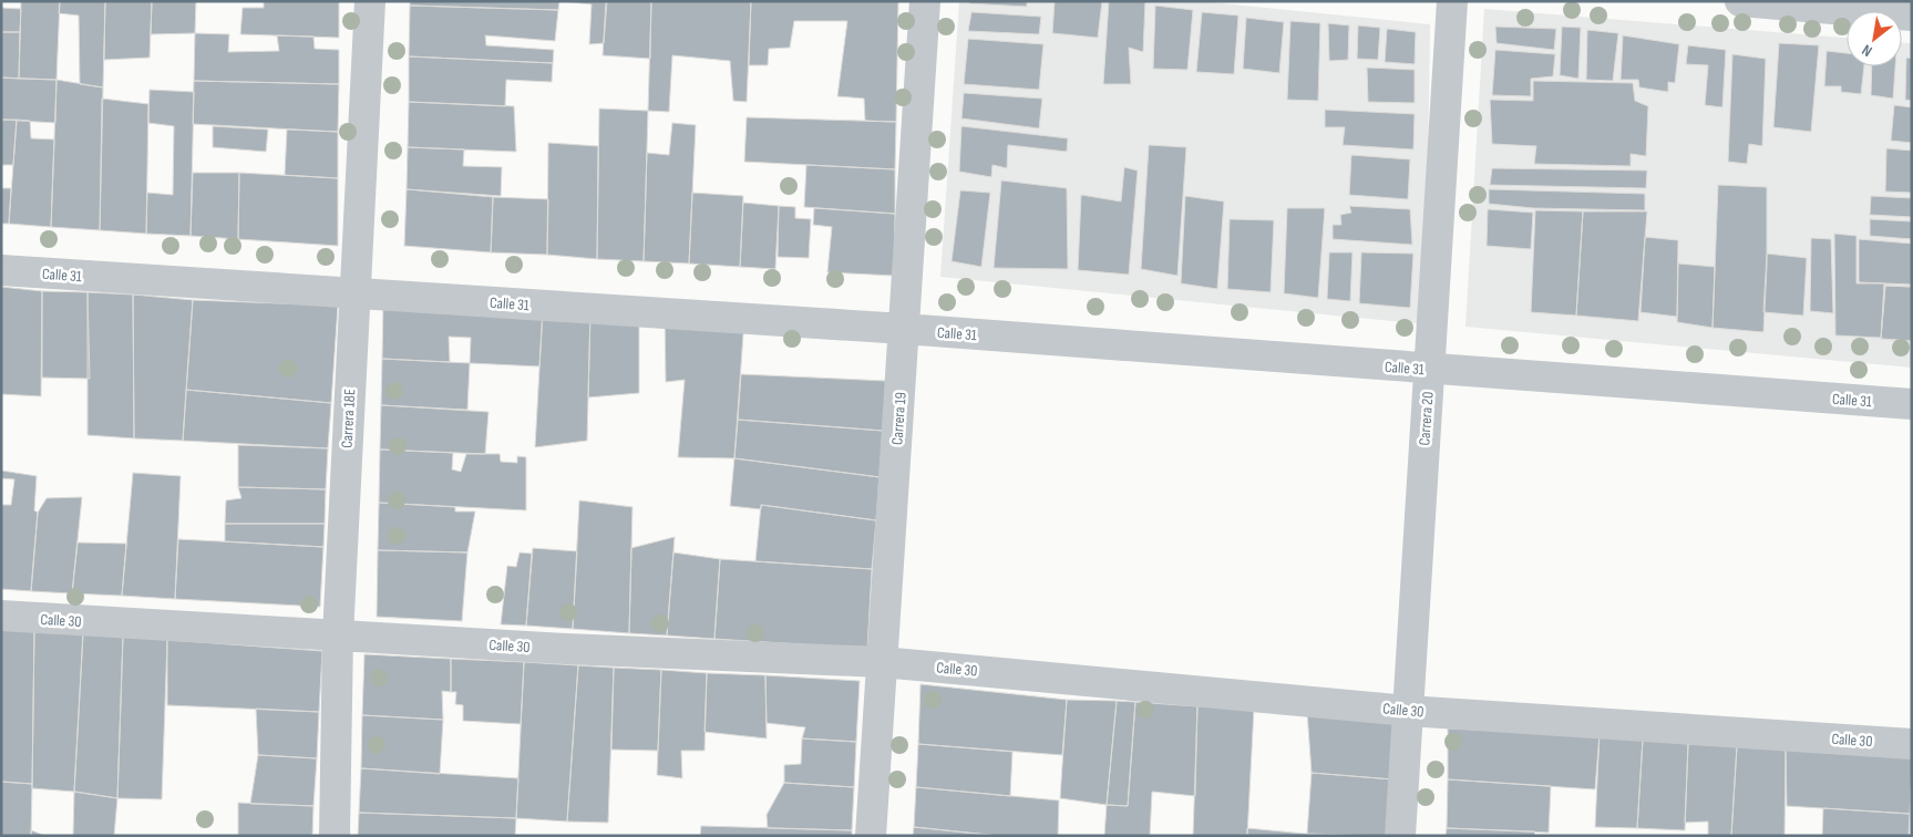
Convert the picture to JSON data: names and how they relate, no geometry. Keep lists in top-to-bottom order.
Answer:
{
  "streets": {
    "street": [
      "Calle 31",
      "Carrera 18E",
      "Carrera 19",
      "Carrera 20",
      "Calle 30"
    ]
  },
  "crossings": [
    ["Calle 31", "Carrera 18E"],
    ["Calle 31", "Carrera 19"],
    ["Calle 31", "Carrera 20"],
    ["Carrera 18E", "Calle 30"],
    ["Carrera 19", "Calle 30"],
    ["Carrera 20", "Calle 30"]
  ],
  "north": "bottom left"
}
